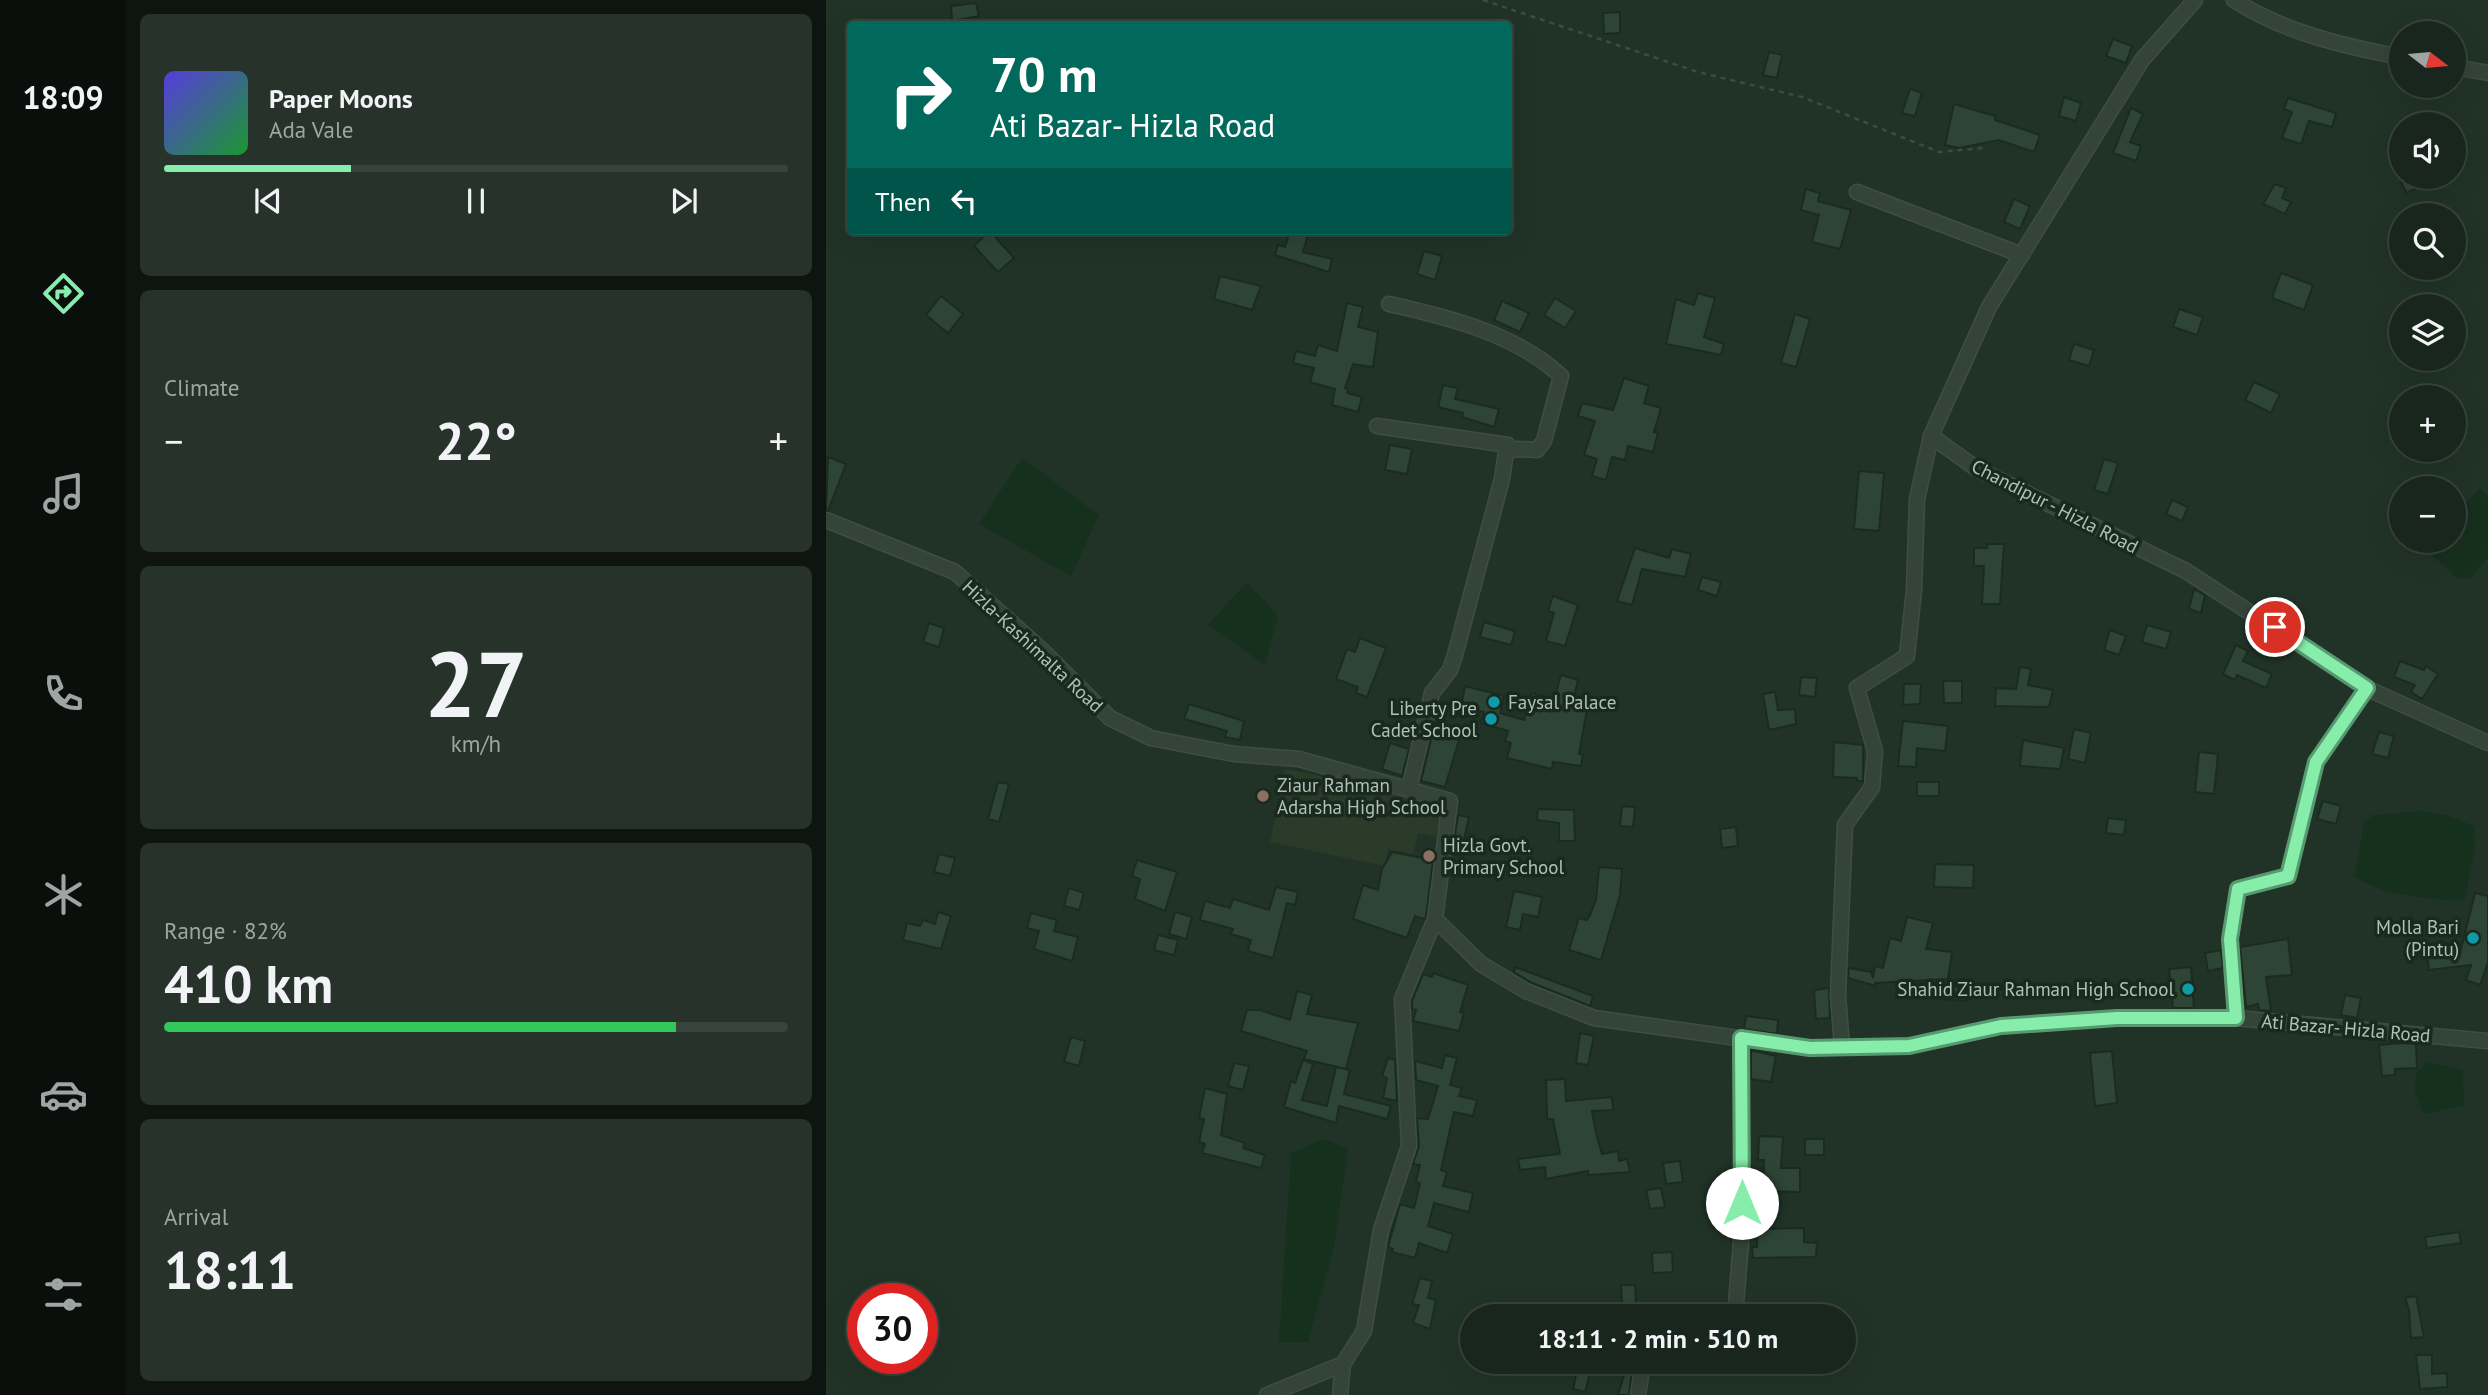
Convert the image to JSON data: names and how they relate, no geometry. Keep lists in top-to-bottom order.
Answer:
{
  "streets": {
    "street": ["Chandipur - Hizla Road", "Hizla-Kashimalta Road", "Ati Bazar- Hizla Road"]
  },
  "crossings": [
    ["Hizla-Kashimalta Road", "Ati Bazar- Hizla Road"]
  ],
  "places": [
    "Faysal Palace",
    "Liberty Pre Cadet School",
    "Ziaur Rahman Adarsha High School",
    "Hizla Govt. Primary School",
    "Molla Bari (Pintu)",
    "Shahid Ziaur Rahman High School"
  ],
  "north": "right",
  "page": {
    "tabs": "18:09",
    "map_buttons": ["+", "−"],
    "turn": ["70 m", "Ati Bazar- Hizla Road"],
    "song": ["Paper Moons", "Ada Vale"],
    "then": "Then",
    "tile": [
      "Climate",
      ["27", "km/h"],
      ["Range · 82%", "410 km"],
      ["Arrival", "18:11"]
    ],
    "heat": ["−", "22°", "+"],
    "limit": "30",
    "trip": "18:11 · 2 min · 510 m"
  }
}
